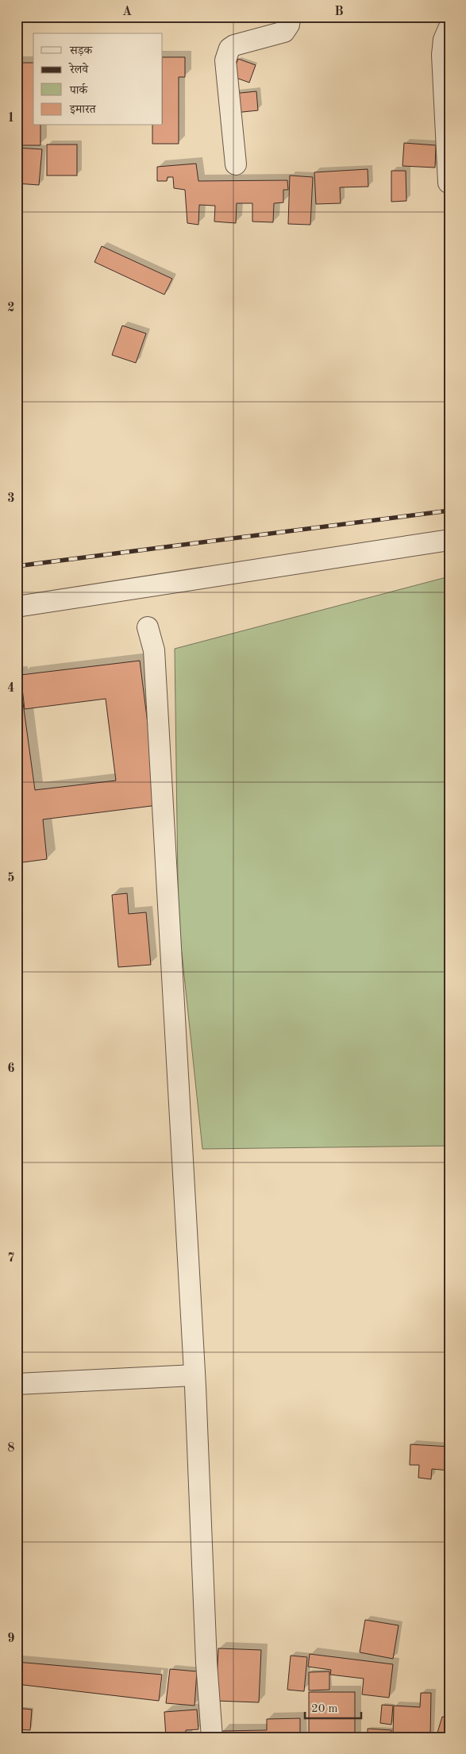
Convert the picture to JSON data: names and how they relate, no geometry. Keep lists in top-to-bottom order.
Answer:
{
  "legend": [
    "सड़क",
    "रेलवे",
    "पार्क",
    "इमारत"
  ],
  "scale_bar": "20 m",
  "grid": {
    "columns": ["A", "B"],
    "rows": [
      "1",
      "2",
      "3",
      "4",
      "5",
      "6",
      "7",
      "8",
      "9"
    ]
  }
}
